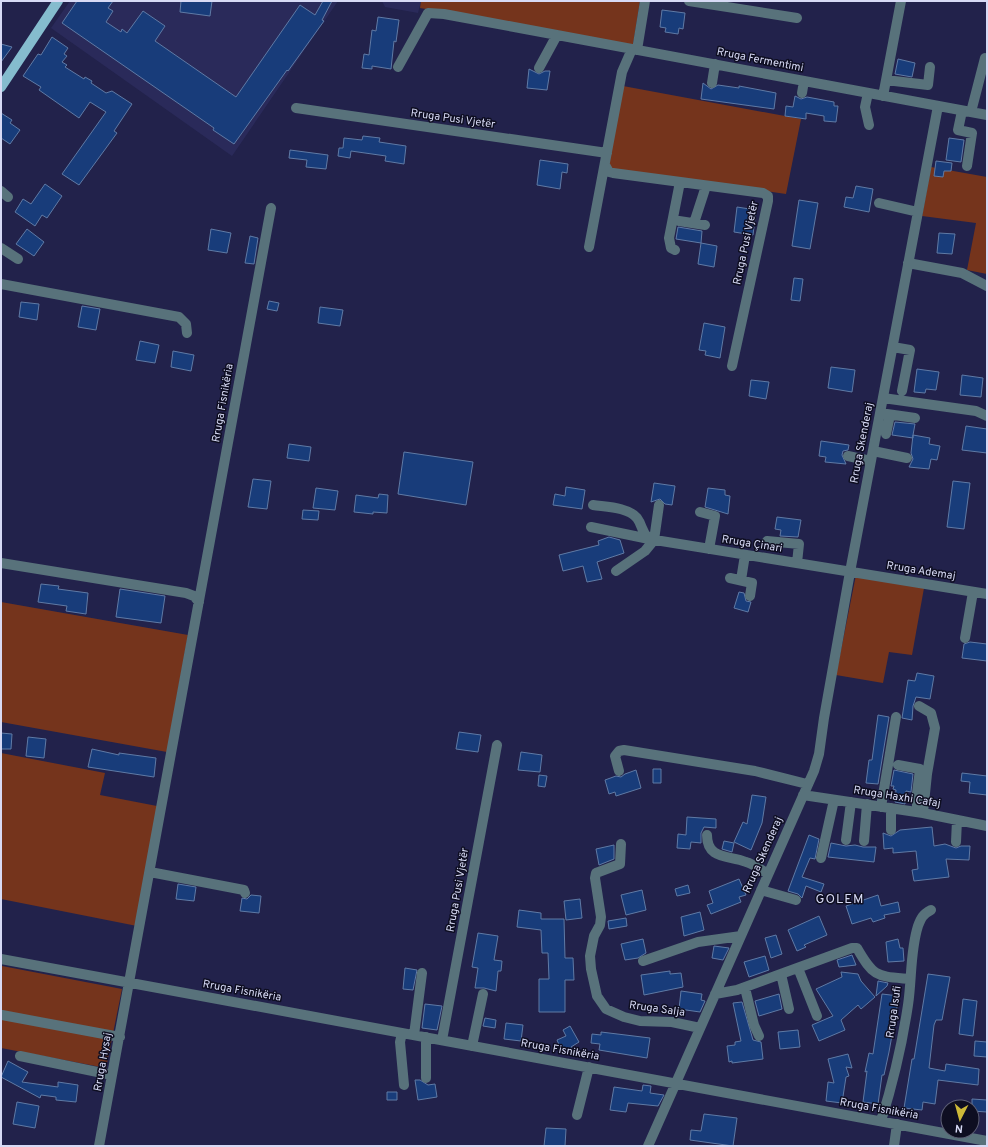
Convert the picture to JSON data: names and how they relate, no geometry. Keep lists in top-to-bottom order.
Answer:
{
  "streets": {
    "street": [
      "Rruga Fermentimi",
      "Rruga Pusi Vjetër",
      "Rruga Fisnikëria",
      "Rruga Skenderaj",
      "Rruga Çinari",
      "Rruga Ademaj",
      "Rruga Haxhi Cafaj",
      "Rruga Salja",
      "Rruga Isufi",
      "Rruga Hysaj"
    ]
  },
  "crossings": [
    ["Rruga Fermentimi", "Rruga Skenderaj"],
    ["Rruga Pusi Vjetër", "Rruga Fisnikëria"],
    ["Rruga Fisnikëria", "Rruga Skenderaj"],
    ["Rruga Fisnikëria", "Rruga Isufi"],
    ["Rruga Fisnikëria", "Rruga Hysaj"],
    ["Rruga Skenderaj", "Rruga Çinari"],
    ["Rruga Skenderaj", "Rruga Ademaj"],
    ["Rruga Skenderaj", "Rruga Haxhi Cafaj"],
    ["Rruga Skenderaj", "Rruga Salja"],
    ["Rruga Çinari", "Rruga Ademaj"]
  ],
  "districts": ["GOLEM"],
  "north": "bottom"
}
